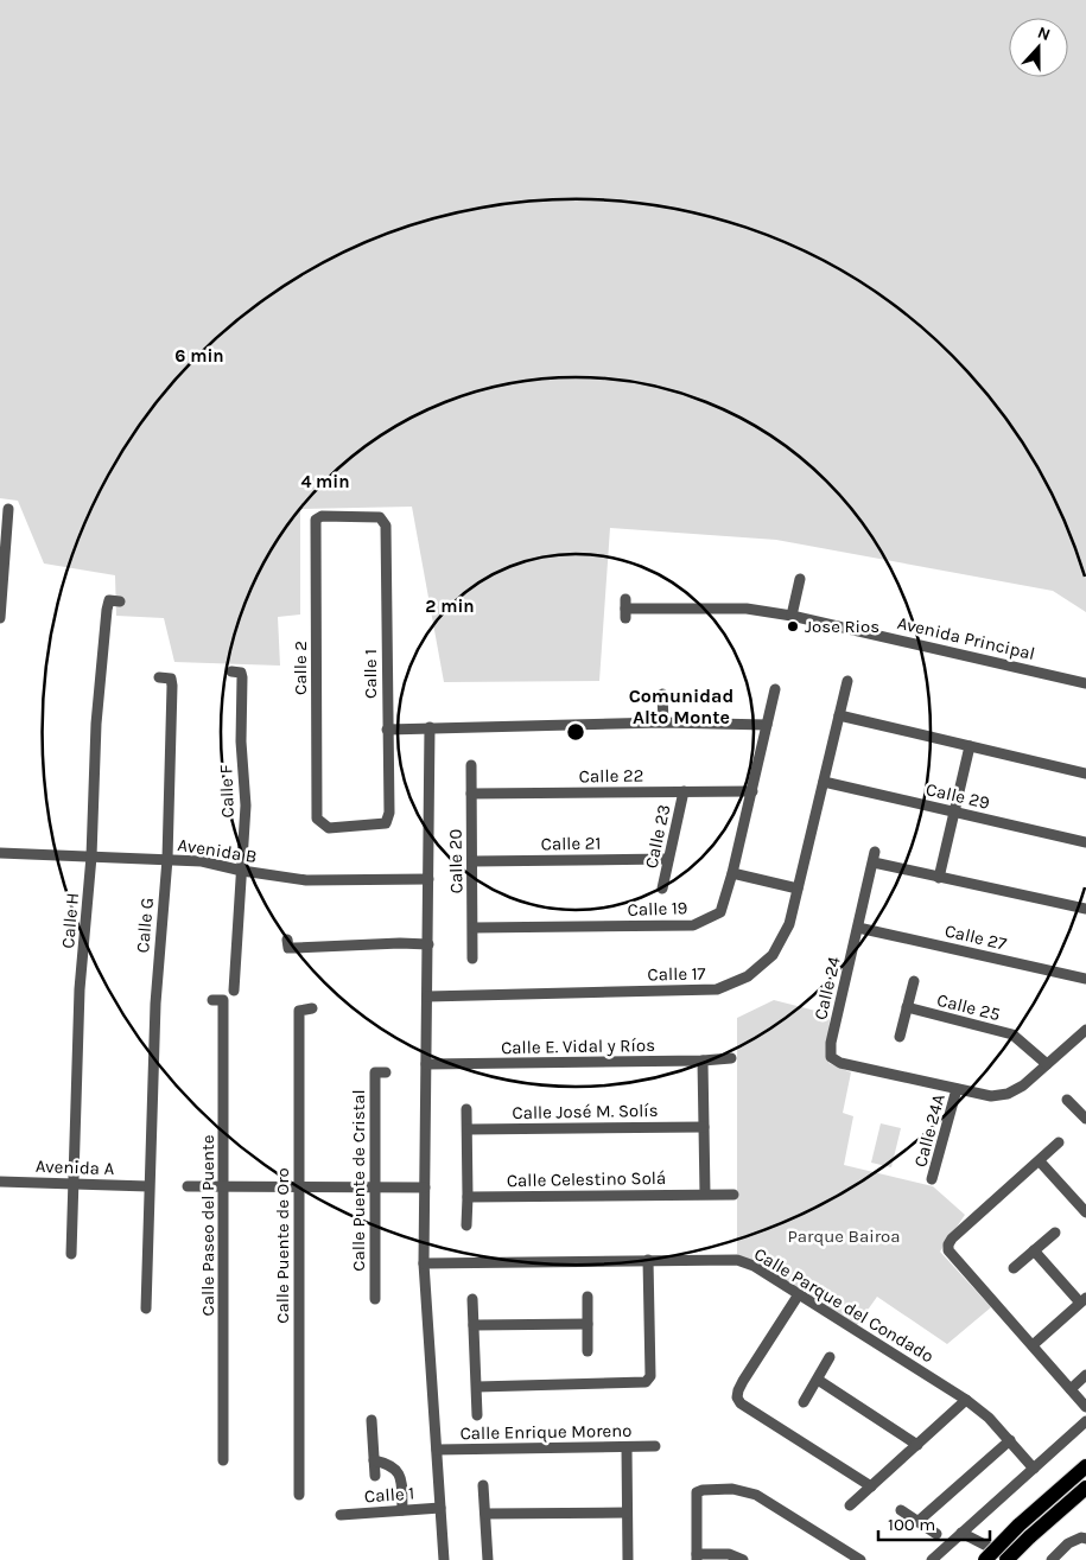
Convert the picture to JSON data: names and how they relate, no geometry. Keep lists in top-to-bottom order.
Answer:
{
  "streets": {
    "street": [
      "Avenida Principal",
      "Calle 2",
      "Calle 1",
      "Calle 22",
      "Calle F",
      "Calle 29",
      "Calle 23",
      "Calle 21",
      "Avenida B",
      "Calle 20",
      "Calle 19",
      "Calle H",
      "Calle G",
      "Calle 27",
      "Calle 17",
      "Calle 24",
      "Calle 25",
      "Calle E. Vidal y Ríos",
      "Calle José M. Solís",
      "Calle 24A",
      "Avenida A",
      "Calle Celestino Solá",
      "Calle Puente de Cristal",
      "Calle Paseo del Puente",
      "Calle Puente de Oro",
      "Calle Parque del Condado",
      "Calle Enrique Moreno"
    ]
  },
  "crossings": [
    ["Calle 2", "Calle 1"],
    ["Calle 22", "Calle 23"],
    ["Calle 22", "Calle 20"],
    ["Calle 22", "Calle 19"],
    ["Calle F", "Avenida B"],
    ["Calle 29", "Calle 17"],
    ["Calle 23", "Calle 21"],
    ["Calle 21", "Calle 20"],
    ["Avenida B", "Calle H"],
    ["Avenida B", "Calle G"],
    ["Calle 20", "Calle 19"],
    ["Calle H", "Avenida A"],
    ["Calle G", "Avenida A"],
    ["Calle 27", "Calle 24"],
    ["Calle 24", "Calle 25"],
    ["Calle 24", "Calle 24A"]
  ],
  "districts": ["Comunidad Alto Monte"],
  "parks": ["Parque Bairoa"],
  "places": ["Jose Rios"],
  "scale_bar": "100 m",
  "north": "top",
  "rings": ["6 min", "4 min", "2 min"]
}
